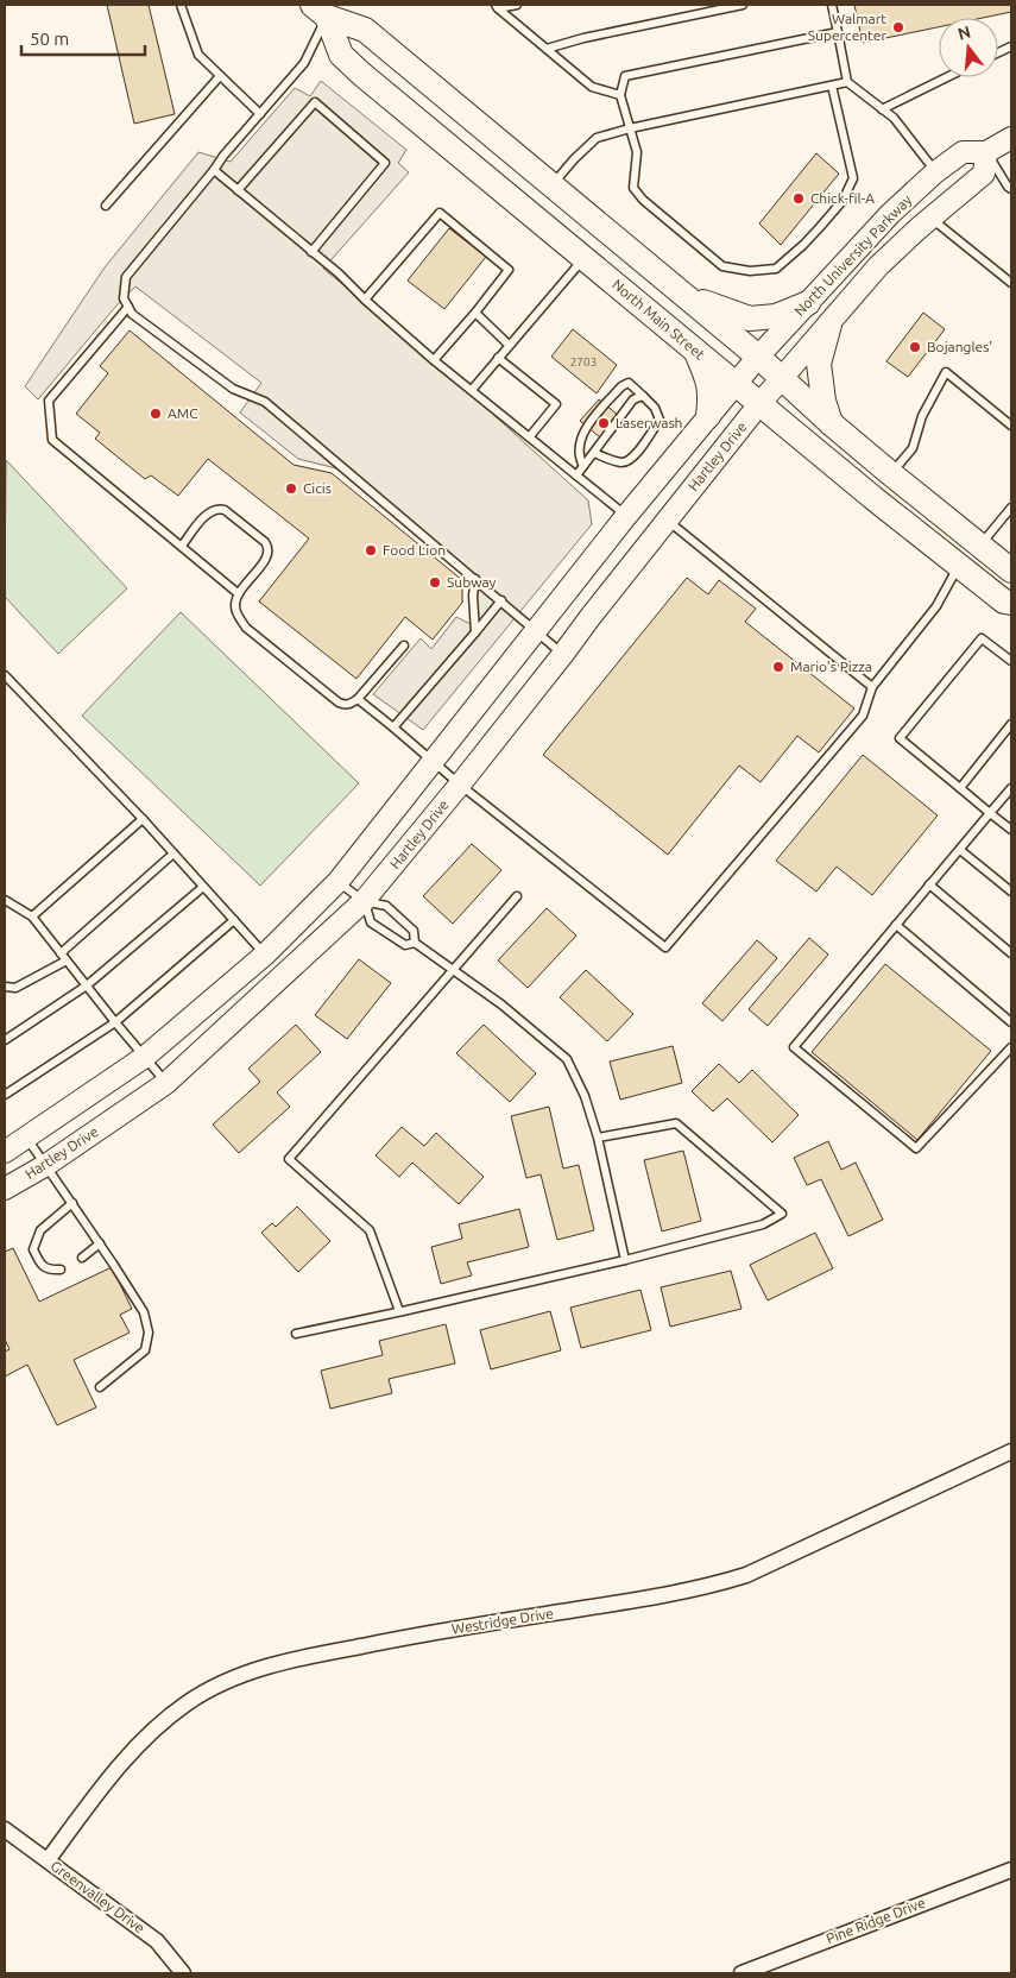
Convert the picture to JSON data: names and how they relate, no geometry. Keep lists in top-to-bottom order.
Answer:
{
  "streets": {
    "main road": ["North Main Street"],
    "street": [
      "North University Parkway",
      "Hartley Drive",
      "Westridge Drive",
      "Greenvalley Drive",
      "Pine Ridge Drive"
    ]
  },
  "crossings": [
    ["North University Parkway", "North Main Street"],
    ["North University Parkway", "Hartley Drive"],
    ["North Main Street", "Hartley Drive"],
    ["Westridge Drive", "Greenvalley Drive"]
  ],
  "places": [
    "Walmart Supercenter",
    "Chick-fil-A",
    "Bojangles'",
    "AMC",
    "Laserwash",
    "Cicis",
    "Food Lion",
    "Subway",
    "Mario's Pizza"
  ],
  "house_numbers": ["2703"],
  "scale_bar": "50 m",
  "north": "top"
}
